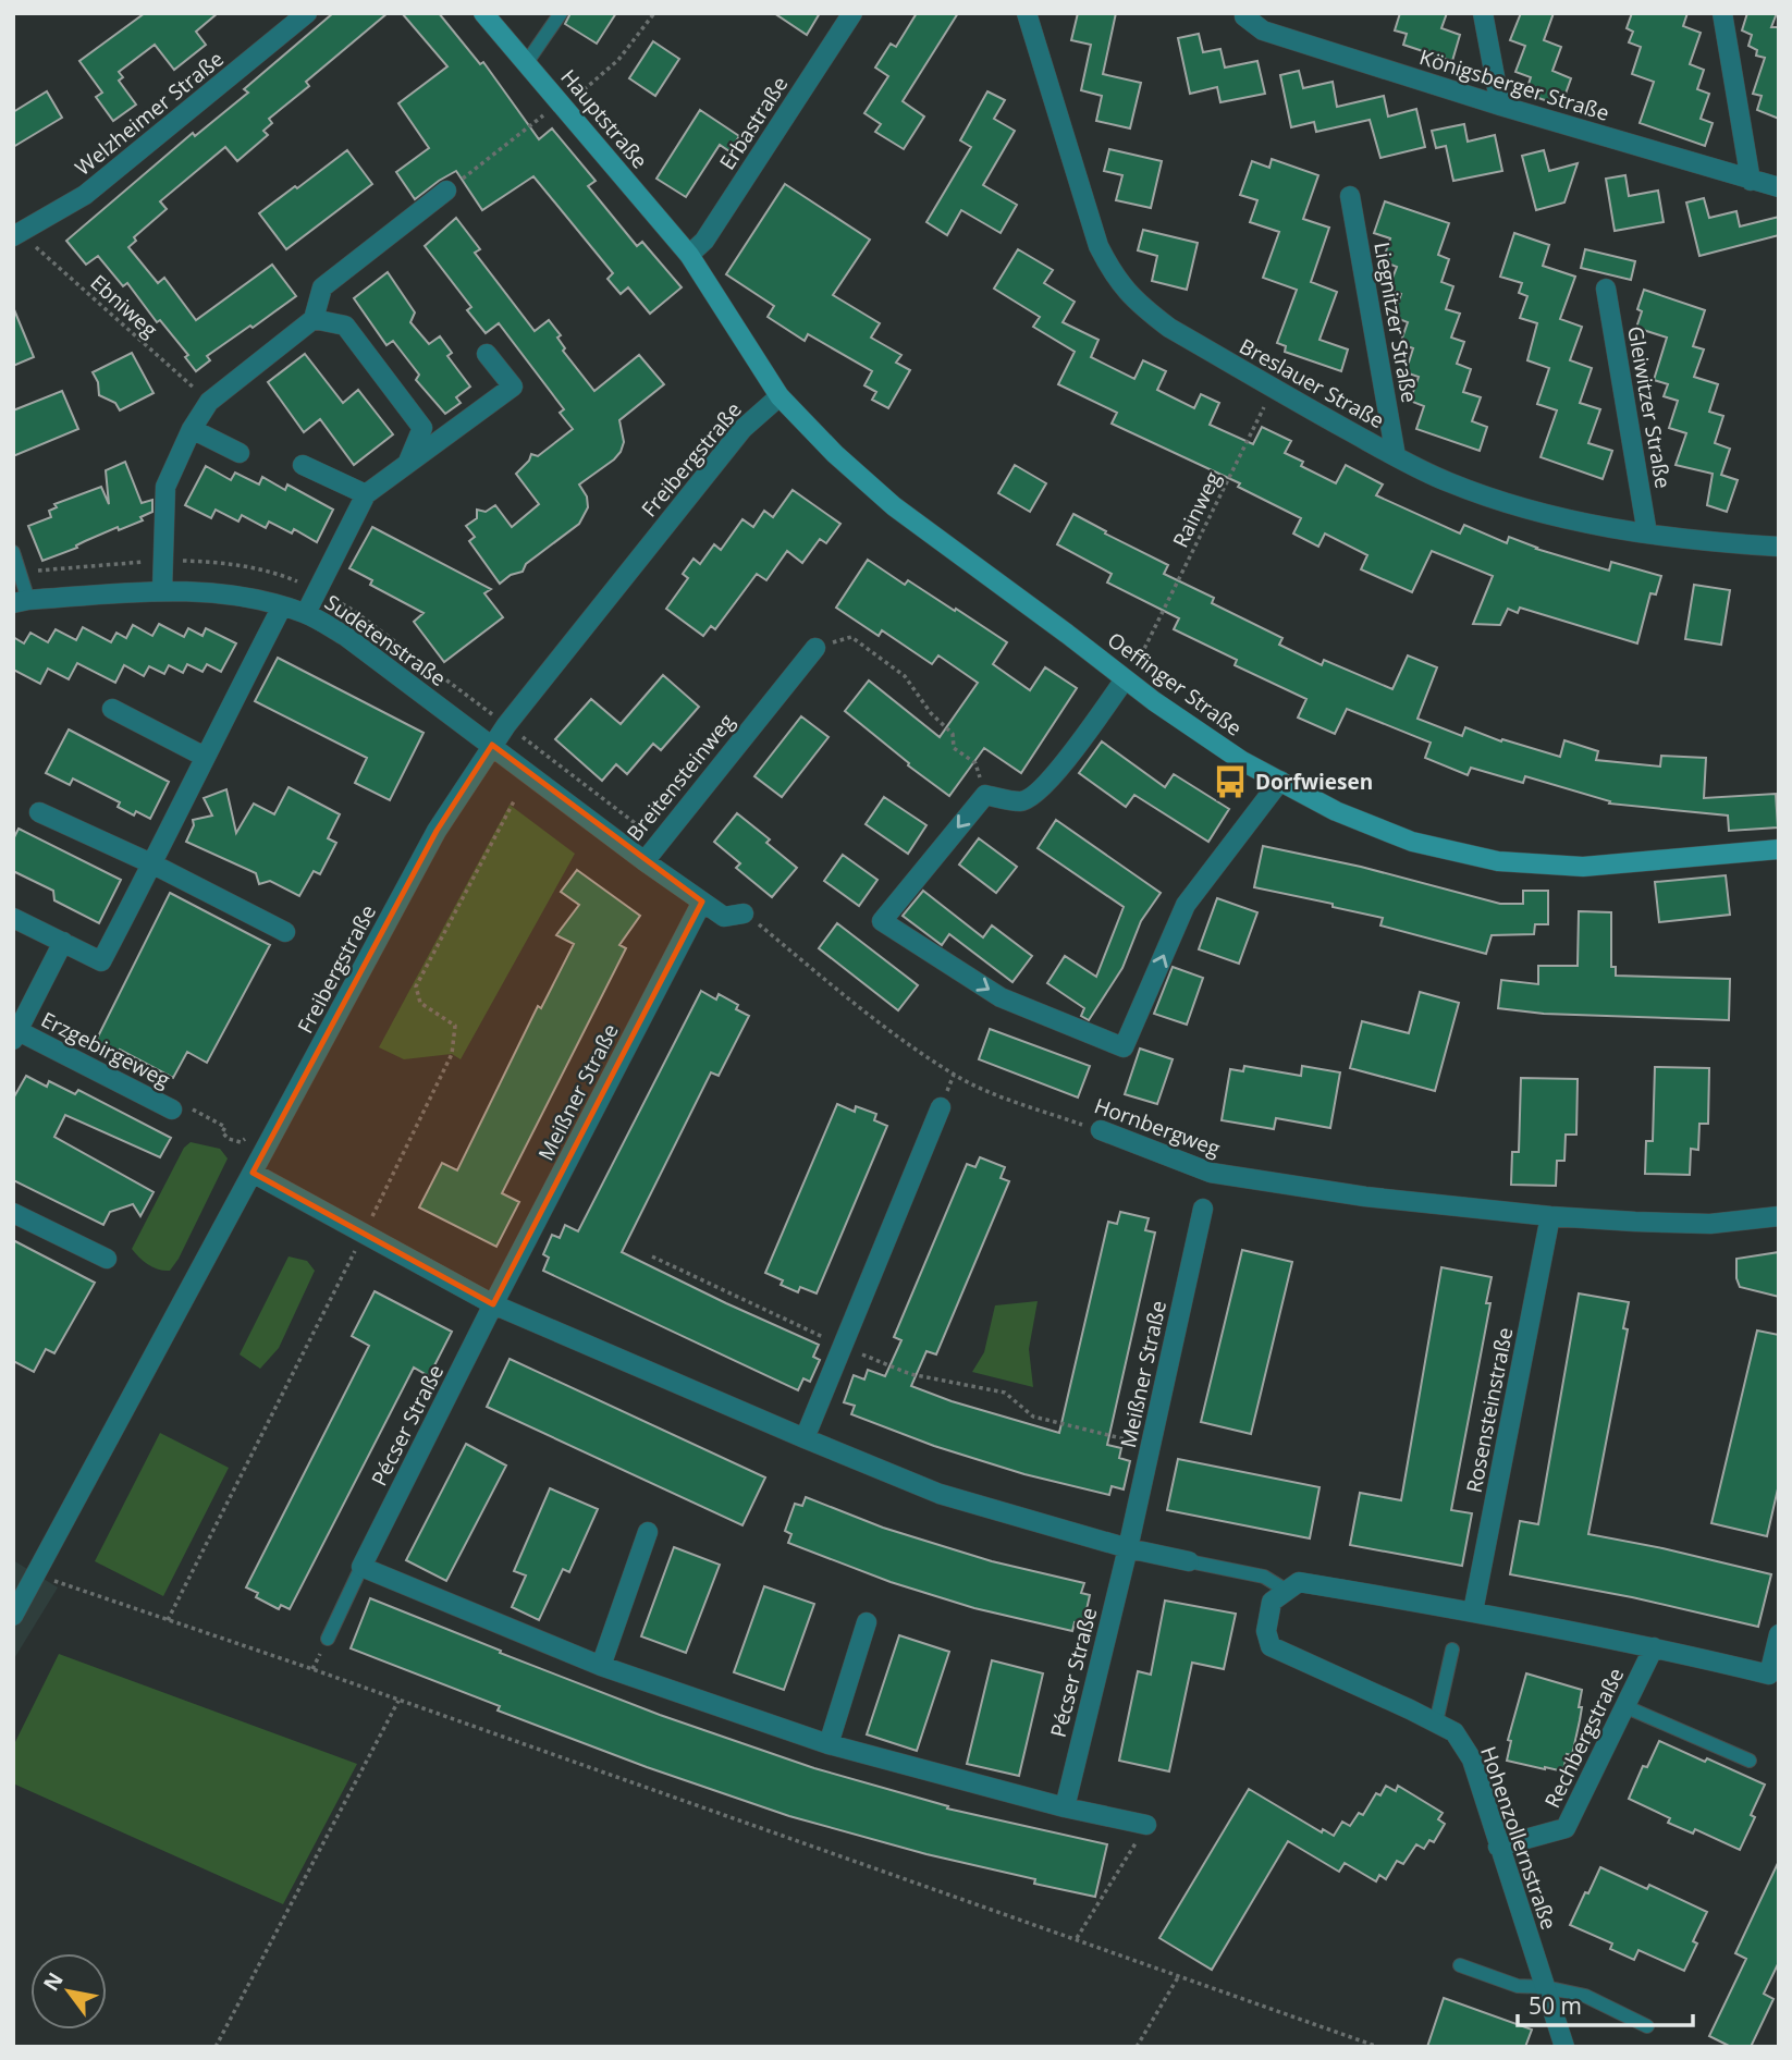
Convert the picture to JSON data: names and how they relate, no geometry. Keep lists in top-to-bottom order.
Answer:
{
  "streets": {
    "street": [
      "Königsberger Straße",
      "Welzheimer Straße",
      "Hauptstraße",
      "Erbastraße",
      "Liegnitzer Straße",
      "Breslauer Straße",
      "Gleiwitzer Straße",
      "Freibergstraße",
      "Sudetenstraße",
      "Oeffinger Straße",
      "Breitensteinweg",
      "Erzgebirgeweg",
      "Meißner Straße",
      "Hornbergweg",
      "Rosensteinstraße",
      "Pécser Straße",
      "Rechbergstraße",
      "Hohenzollernstraße"
    ],
    "path": ["Ebniweg", "Rainweg"]
  },
  "crossings": [
    ["Welzheimer Straße", "Ebniweg"],
    ["Hauptstraße", "Erbastraße"],
    ["Hauptstraße", "Oeffinger Straße"],
    ["Erbastraße", "Oeffinger Straße"],
    ["Liegnitzer Straße", "Breslauer Straße"],
    ["Breslauer Straße", "Gleiwitzer Straße"],
    ["Breslauer Straße", "Rainweg"],
    ["Freibergstraße", "Sudetenstraße"],
    ["Freibergstraße", "Oeffinger Straße"],
    ["Freibergstraße", "Breitensteinweg"],
    ["Sudetenstraße", "Breitensteinweg"],
    ["Meißner Straße", "Pécser Straße"],
    ["Hornbergweg", "Rosensteinstraße"],
    ["Rechbergstraße", "Hohenzollernstraße"]
  ],
  "places": {
    "bus stop": ["Dorfwiesen"]
  },
  "scale_bar": "50 m",
  "north": "top left"
}
